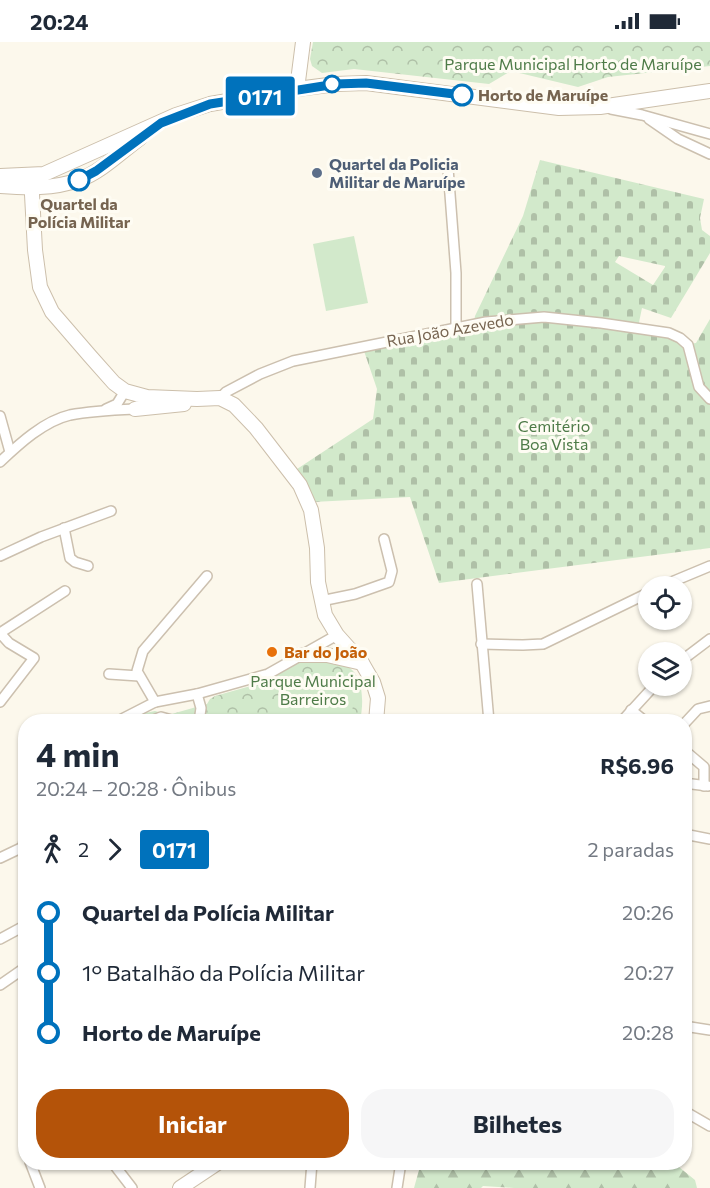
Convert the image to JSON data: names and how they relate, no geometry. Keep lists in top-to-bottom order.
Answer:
{
  "streets": {
    "street": ["Rua João Azevedo"]
  },
  "parks": ["Parque Municipal Horto de Maruípe", "Cemitério Boa Vista", "Parque Municipal Barreiros"],
  "places": [
    "Horto de Maruípe",
    "Quartel da Policia Militar de Maruípe",
    "Quartel da Polícia Militar",
    "Bar do João"
  ],
  "lines": ["bus line 0171"],
  "page": {
    "status": "20:24",
    "on_map": "0171",
    "heading": ["4 min", "20:24 – 20:28 · Ônibus", "R$6.96"],
    "legs": ["2", "0171", "2 paradas"],
    "list": [
      {
        "name": "Quartel da Polícia Militar",
        "value": "20:26"
      },
      {
        "name": "1° Batalhão da Polícia Militar",
        "value": "20:27"
      },
      {
        "name": "Horto de Maruípe",
        "value": "20:28"
      }
    ],
    "buttons": ["Iniciar", "Bilhetes"]
  }
}
